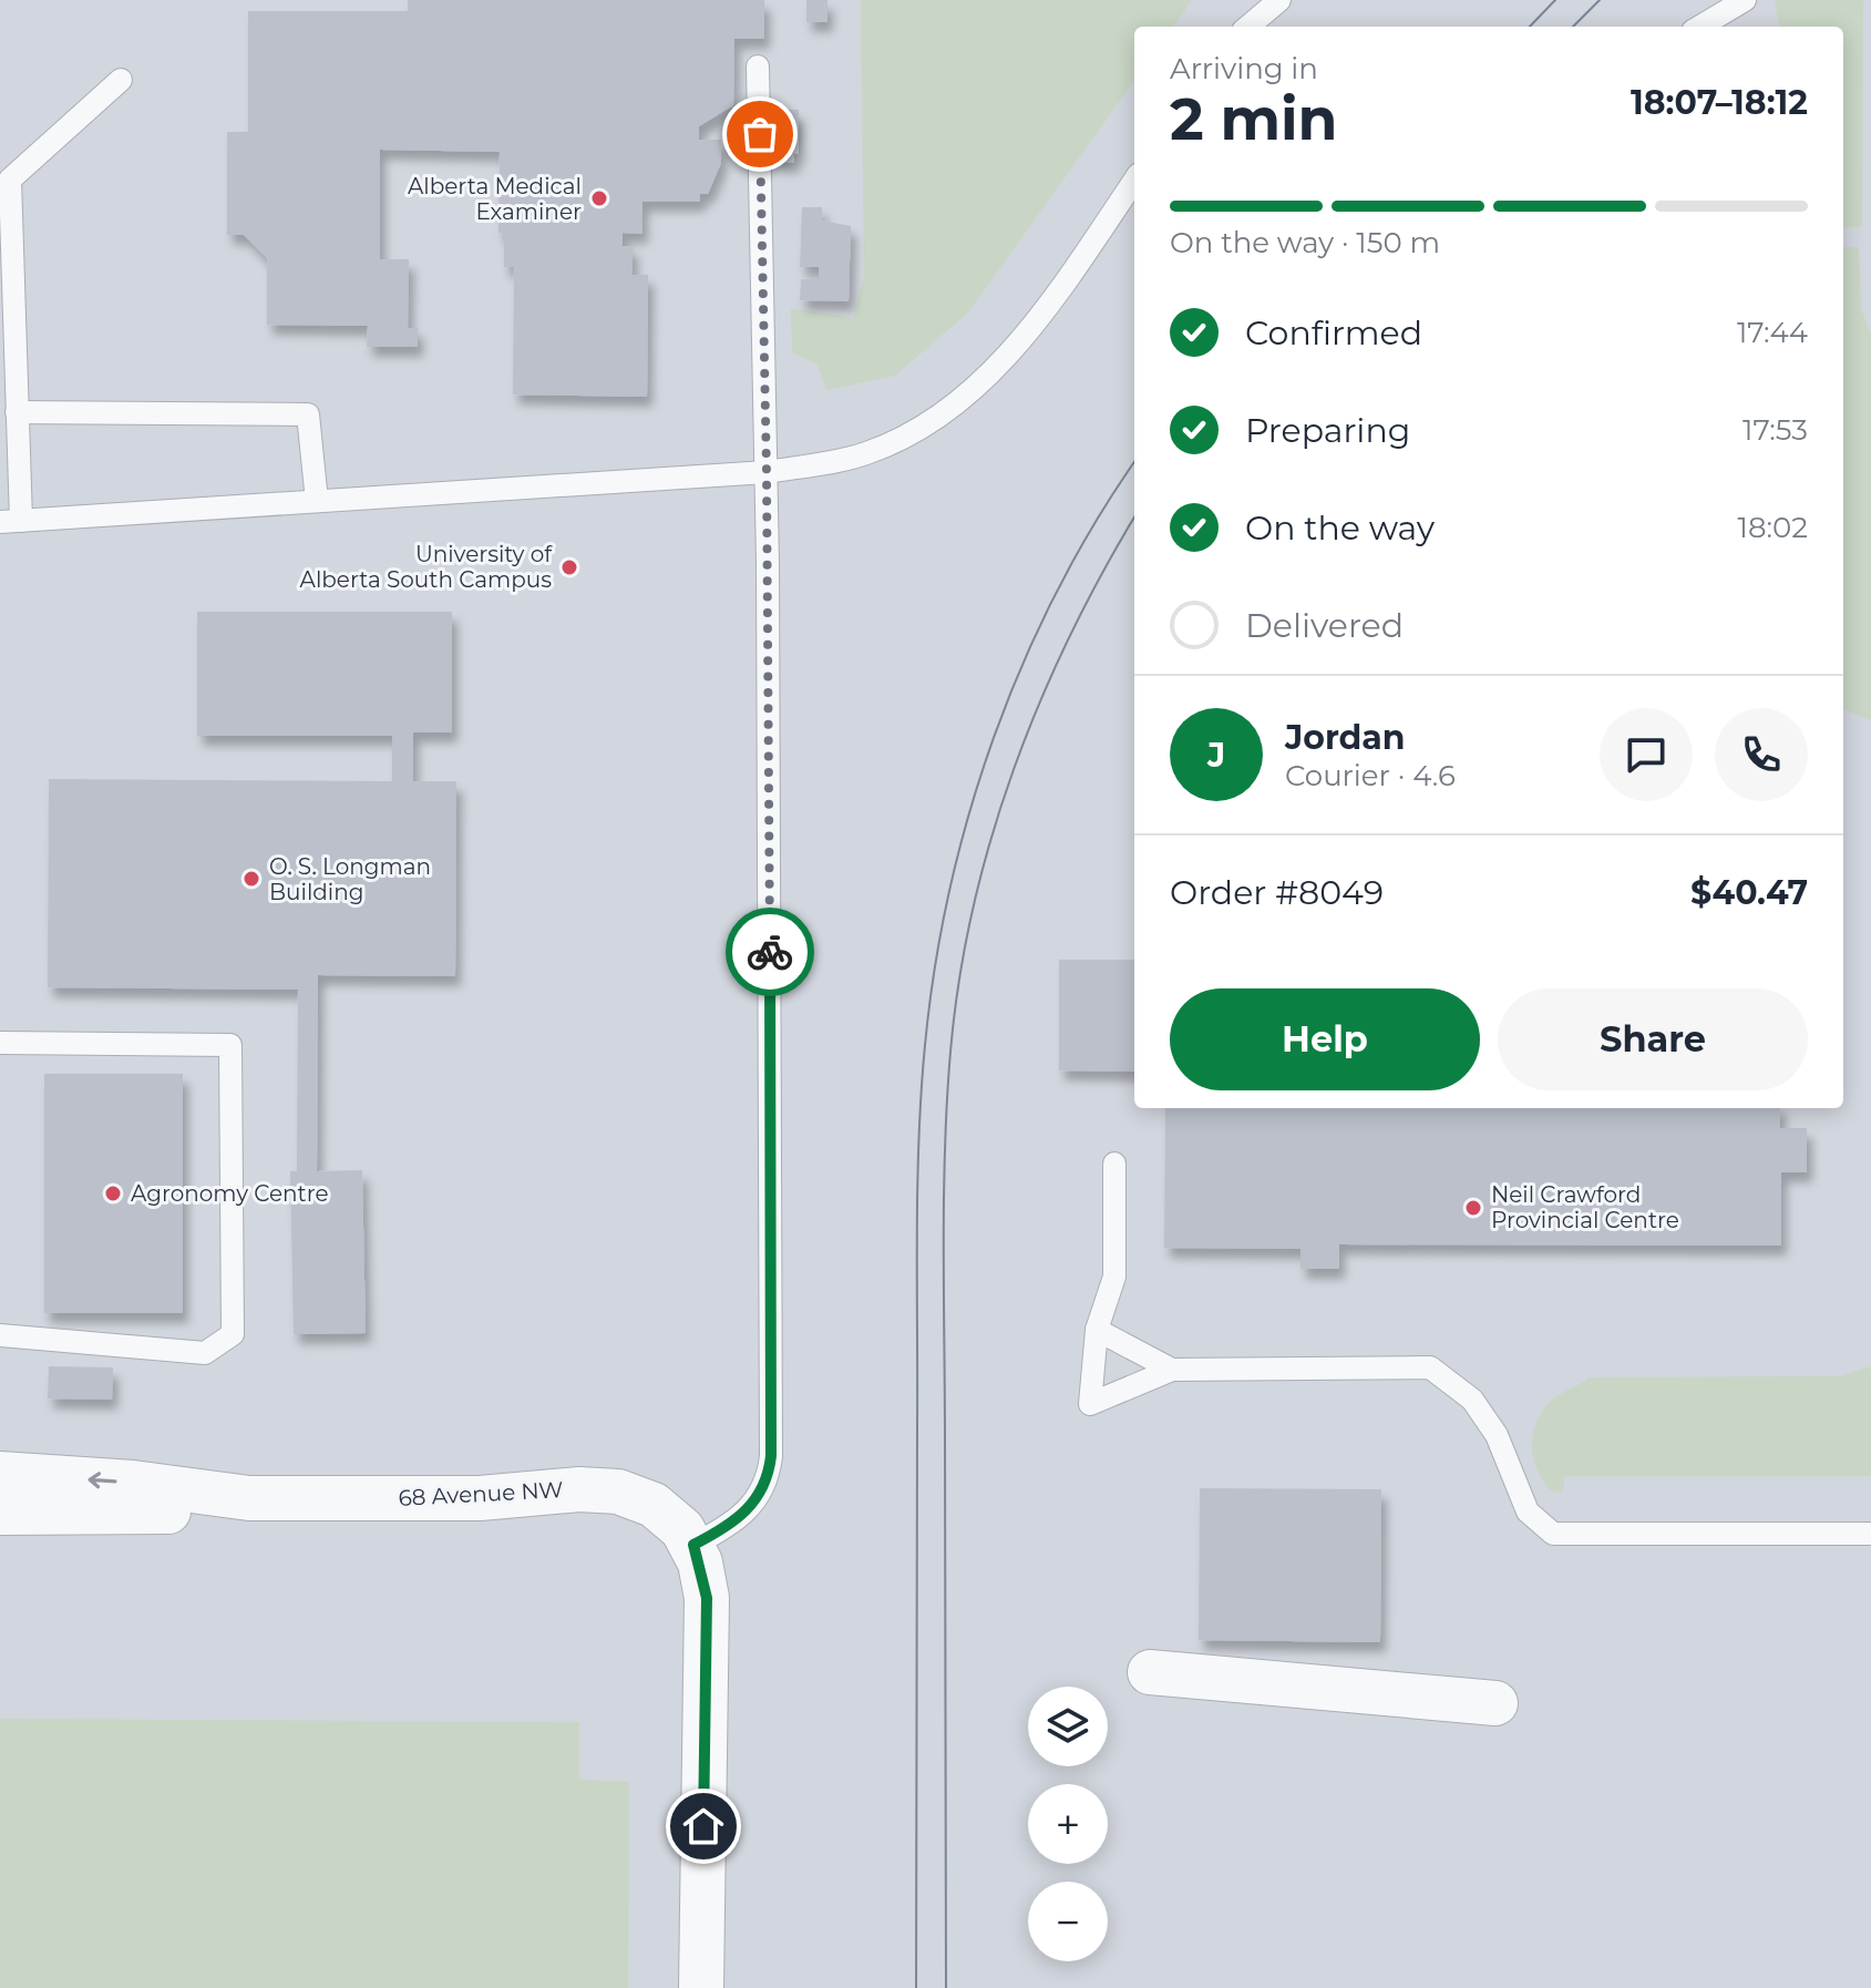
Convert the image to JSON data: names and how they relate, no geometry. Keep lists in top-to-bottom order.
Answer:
{
  "streets": {
    "street": ["68 Avenue NW"]
  },
  "places": [
    "Alberta Medical Examiner",
    "University of Alberta South Campus",
    "O. S. Longman Building",
    "Agronomy Centre",
    "Neil Crawford Provincial Centre"
  ],
  "page": {
    "heading": ["2 min", "Arriving in", "18:07–18:12"],
    "panel": [
      "Jordan",
      "Courier · 4.6",
      "Order #8049",
      "$40.47"
    ],
    "bar": "On the way · 150 m",
    "list": [
      ["Confirmed", "17:44"],
      ["Preparing", "17:53"],
      ["On the way", "18:02"],
      "Delivered"
    ],
    "round": "J",
    "buttons": ["Help", "Share"],
    "map_buttons": ["+", "−"]
  }
}
